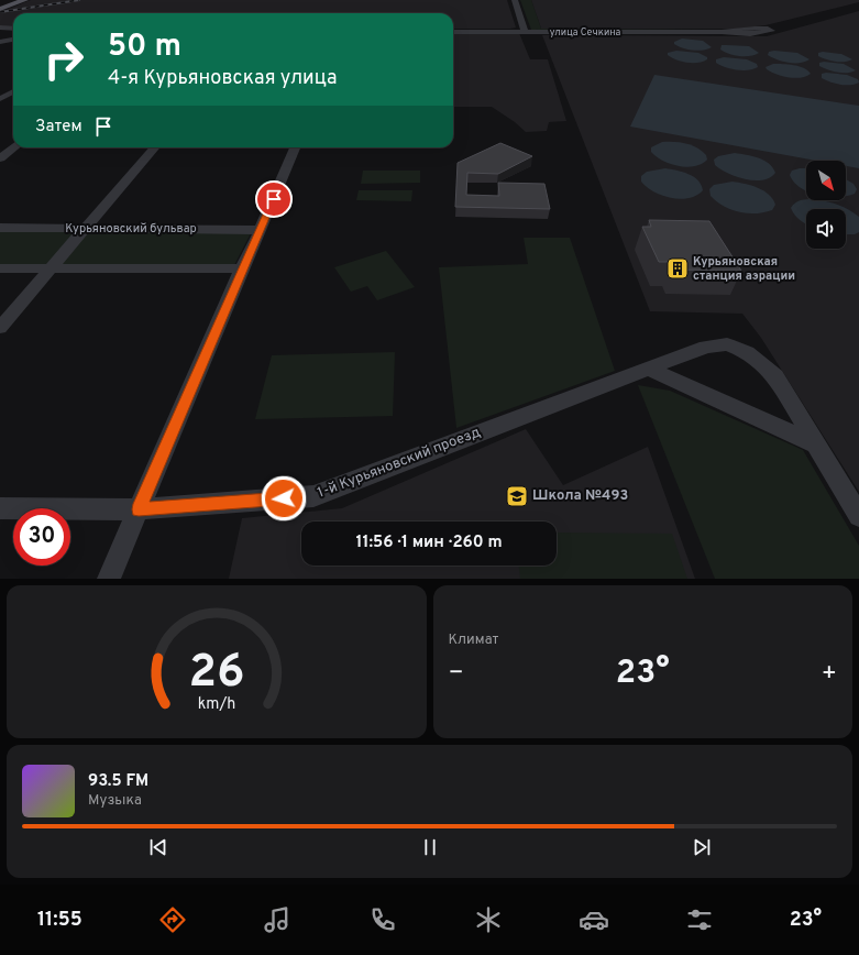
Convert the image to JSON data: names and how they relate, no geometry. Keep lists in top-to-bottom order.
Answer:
{
  "streets": {
    "street": ["улица Сечкина", "Курьяновский бульвар", "1-й Курьяновский проезд"]
  },
  "places": {
    "building": ["Курьяновская станция аэрации"],
    "school or university": ["Школа №493"]
  },
  "north": "bottom right",
  "page": {
    "turn": ["50 m", "4-я Курьяновская улица"],
    "then": "Затем",
    "limit": "30",
    "trip": "11:56 · 1 мин · 260 m",
    "tile": "Климат",
    "heat": ["−", "23°", "+"],
    "song": ["93.5 FM", "Музыка"],
    "tabs": ["11:55", "23°"],
    "gauge": ["26", "km/h"]
  }
}
